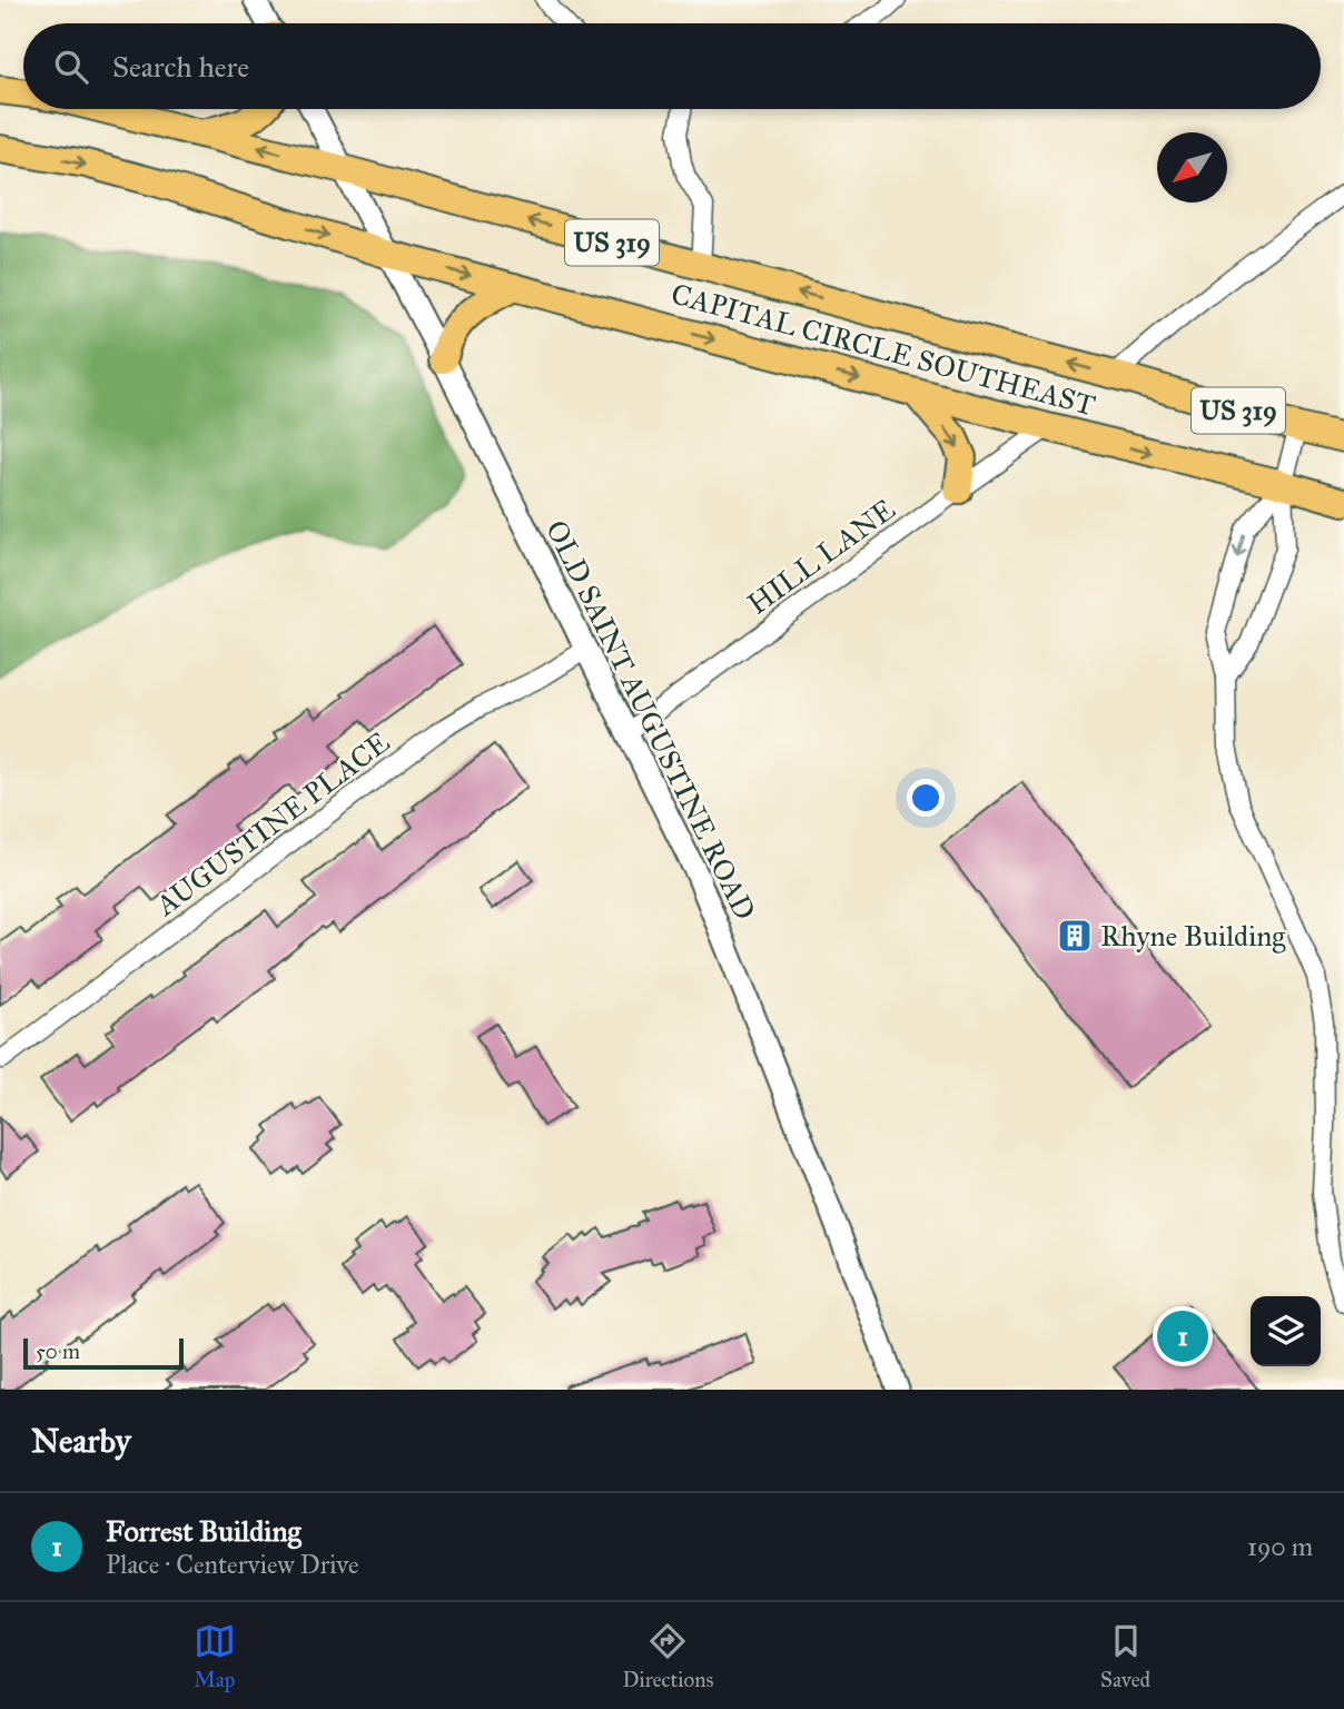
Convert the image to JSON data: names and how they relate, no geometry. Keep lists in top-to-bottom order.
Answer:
{
  "streets": {
    "main road": ["US 319", "CAPITAL CIRCLE SOUTHEAST"],
    "street": ["HILL LANE", "OLD SAINT AUGUSTINE ROAD", "AUGUSTINE PLACE"]
  },
  "crossings": [
    ["CAPITAL CIRCLE SOUTHEAST", "HILL LANE"],
    ["CAPITAL CIRCLE SOUTHEAST", "OLD SAINT AUGUSTINE ROAD"],
    ["HILL LANE", "OLD SAINT AUGUSTINE ROAD"],
    ["OLD SAINT AUGUSTINE ROAD", "AUGUSTINE PLACE"]
  ],
  "places": {
    "building": ["Rhyne Building"]
  },
  "scale_bar": "50 m",
  "north": "bottom left",
  "page": {
    "search": "Search here",
    "pins": "1",
    "scale": "50 m",
    "heading": "Nearby",
    "list": [
      {
        "mark": "1",
        "name": "Forrest Building",
        "note": "Place · Centerview Drive",
        "value": "190 m"
      }
    ],
    "nav": ["Map", "Directions", "Saved"]
  }
}
